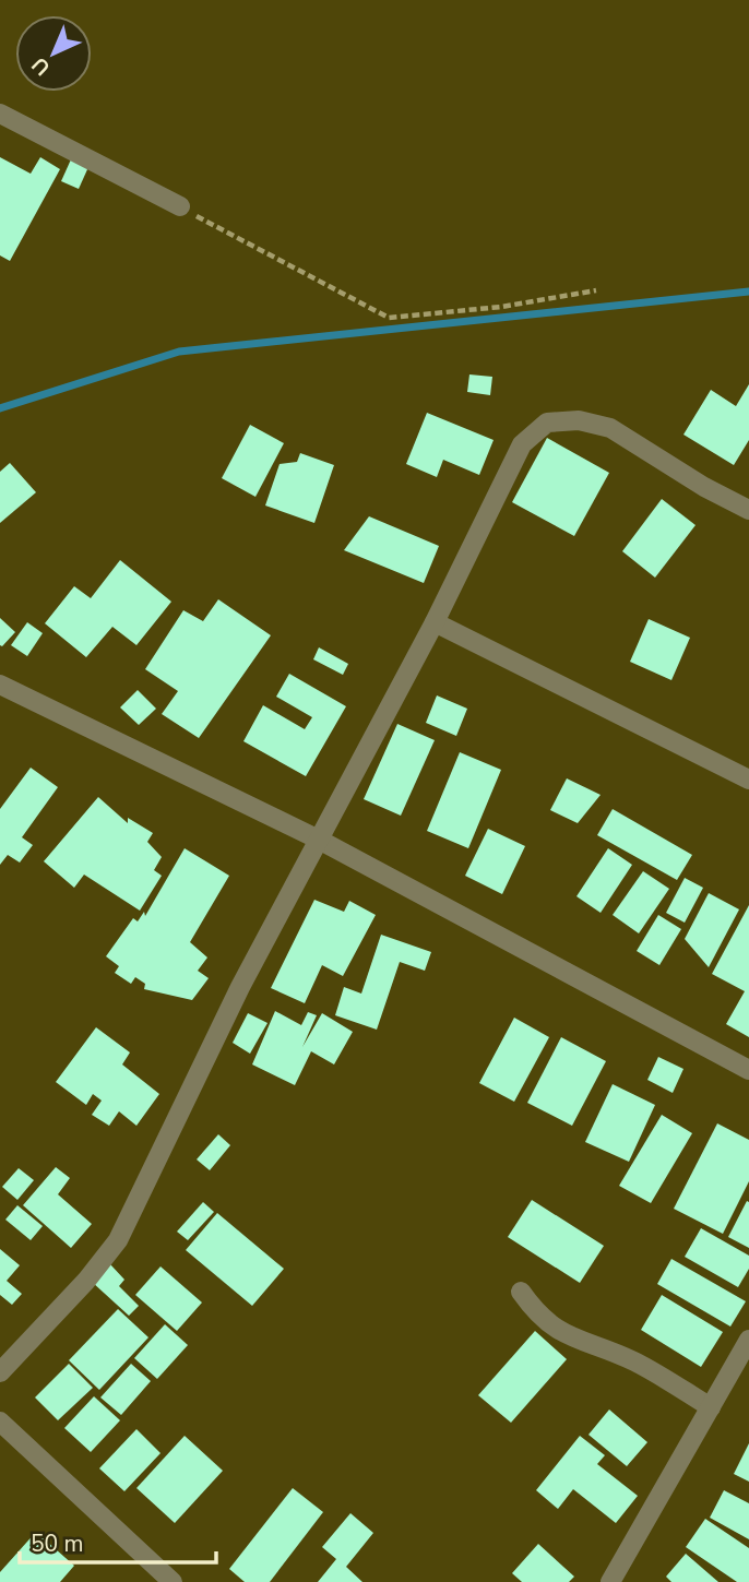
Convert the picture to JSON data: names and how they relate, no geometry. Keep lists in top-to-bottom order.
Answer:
{
  "scale_bar": "50 m",
  "north": "bottom left"
}
